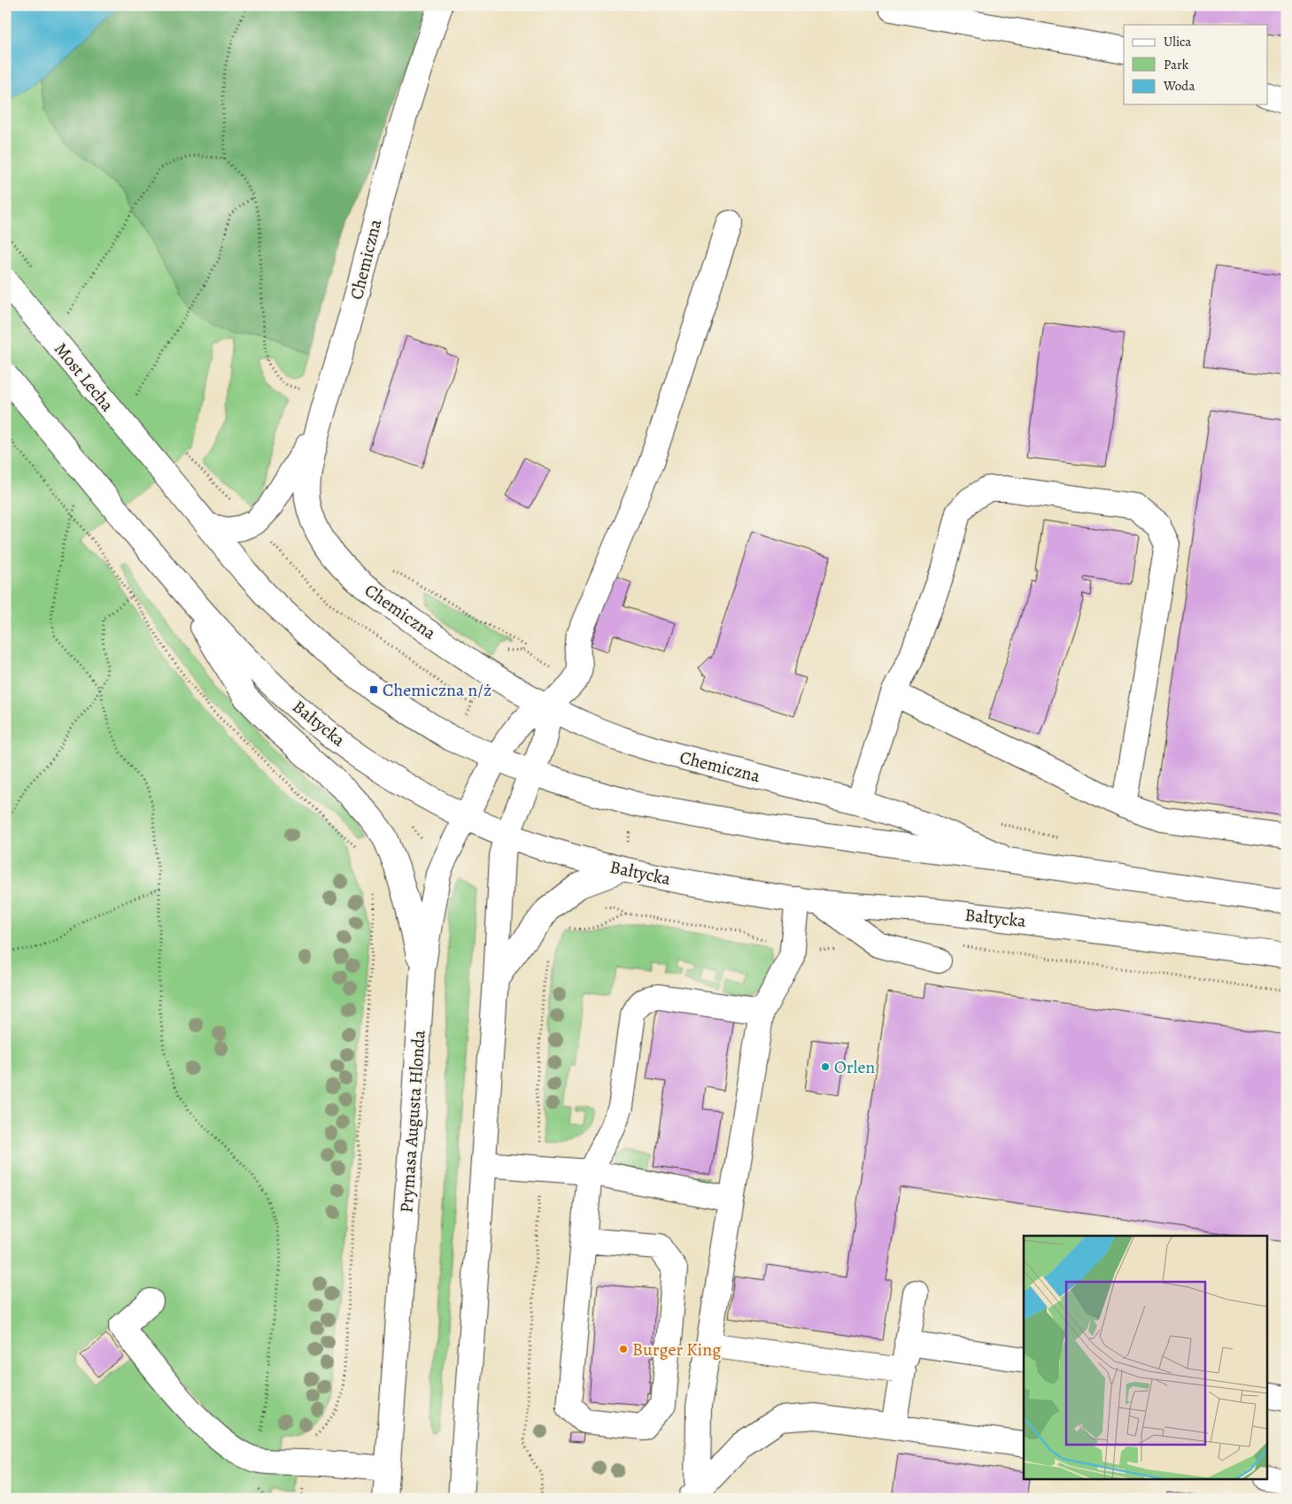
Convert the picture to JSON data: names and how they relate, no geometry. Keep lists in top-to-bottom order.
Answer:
{
  "streets": {
    "main road": [
      "Chemiczna",
      "Most Lecha",
      "Bałtycka",
      "Prymasa Augusta Hlonda"
    ]
  },
  "crossings": [
    ["Chemiczna", "Prymasa Augusta Hlonda"],
    ["Bałtycka", "Prymasa Augusta Hlonda"]
  ],
  "places": {
    "transit": ["Chemiczna n/ż"],
    "other": ["Orlen", "Burger King"]
  },
  "legend": ["Ulica", "Park", "Woda"]
}
